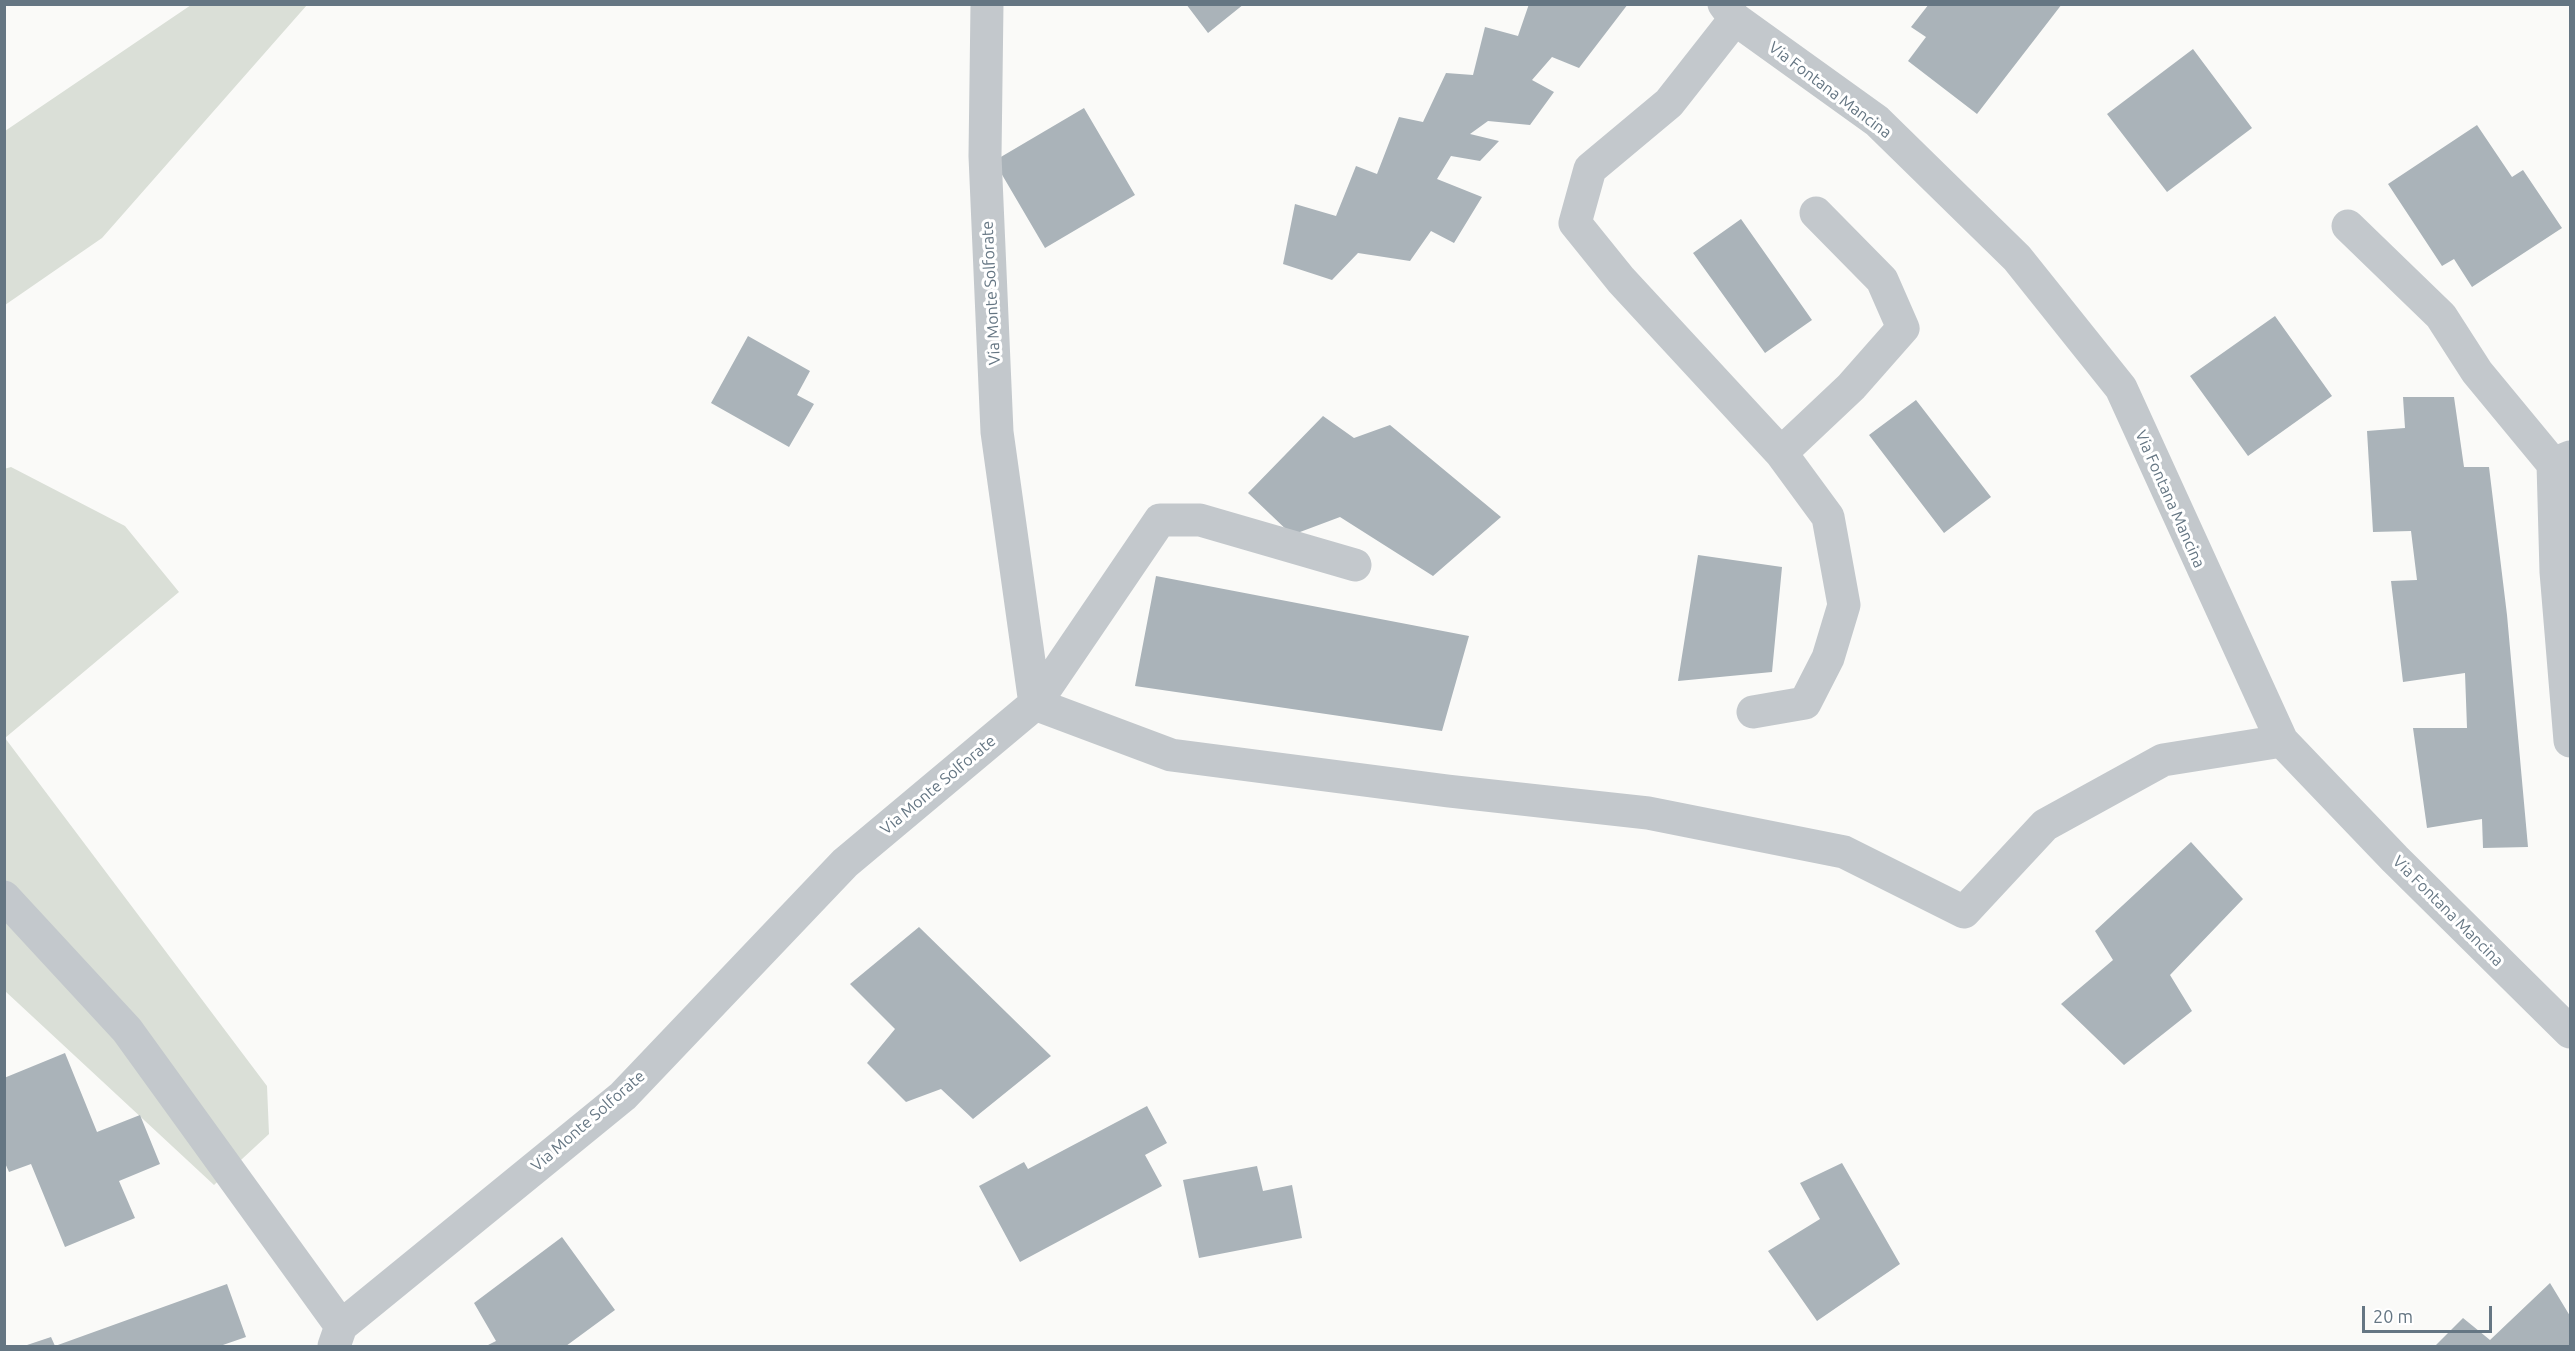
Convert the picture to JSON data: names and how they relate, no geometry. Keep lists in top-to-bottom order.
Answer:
{
  "streets": {
    "street": ["Via Fontana Mancina", "Via Monte Solforate"]
  },
  "scale_bar": "20 m"
}
